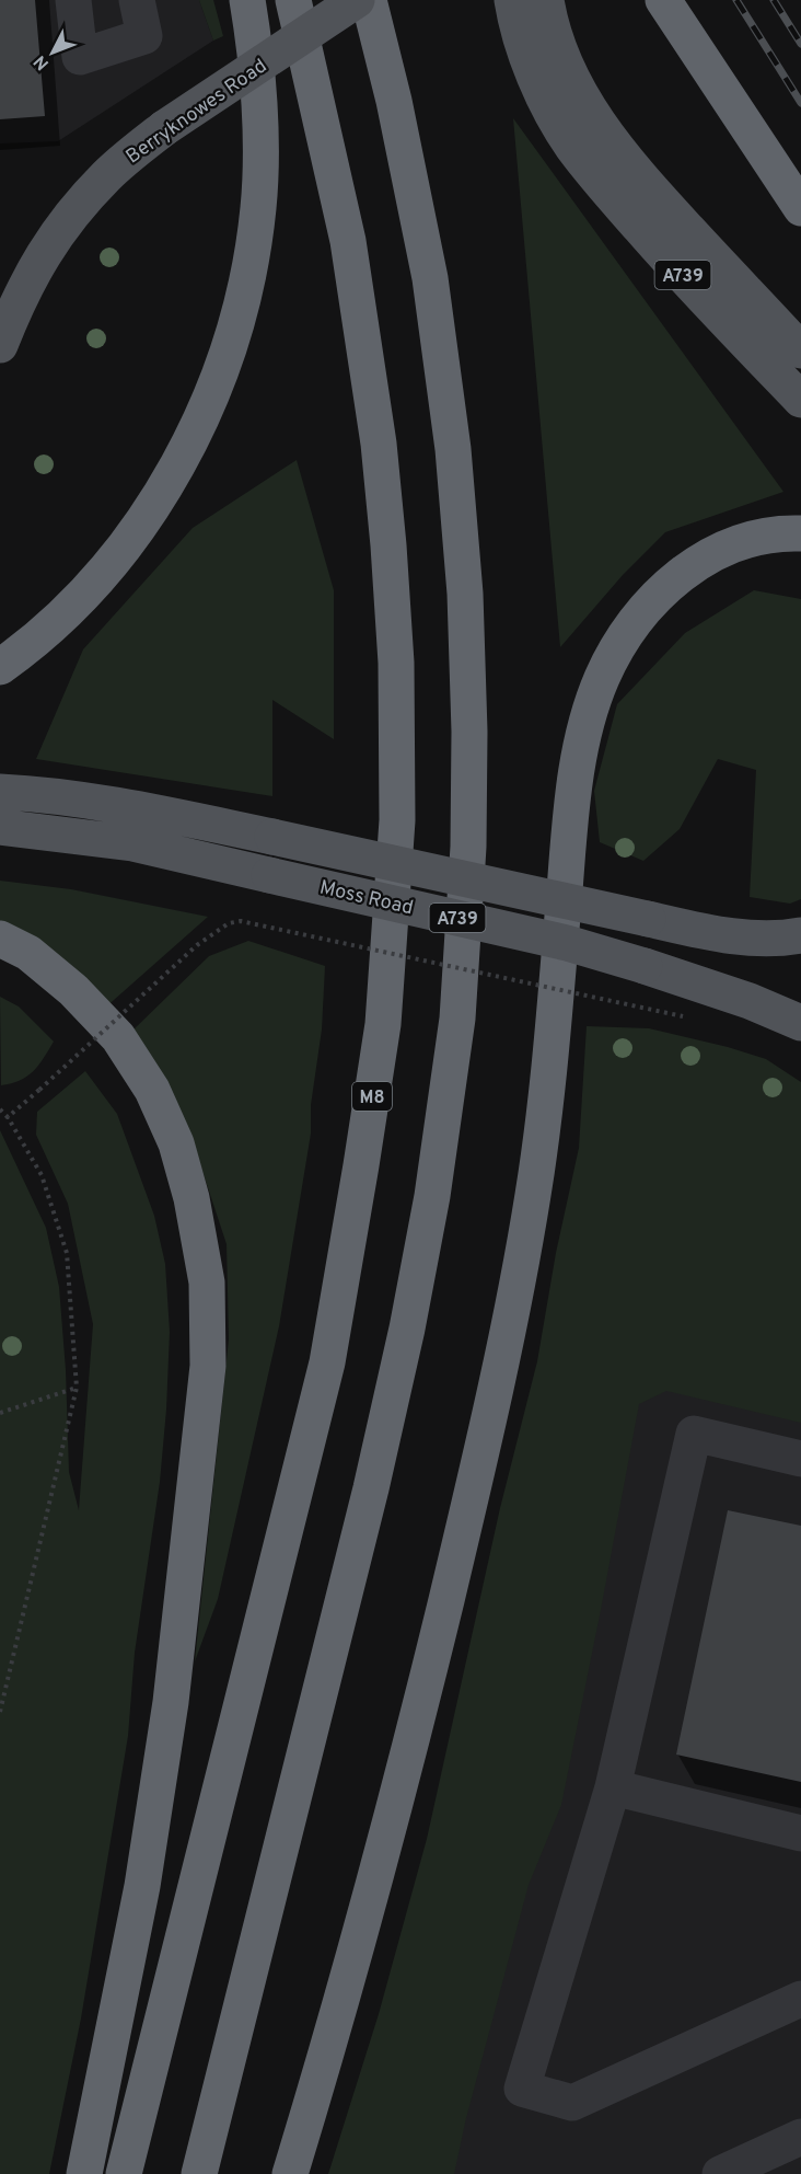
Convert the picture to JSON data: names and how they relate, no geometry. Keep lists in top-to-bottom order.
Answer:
{
  "streets": {
    "highway": ["M8"],
    "main road": ["Berryknowes Road", "A739", "Moss Road"]
  },
  "north": "bottom left"
}
